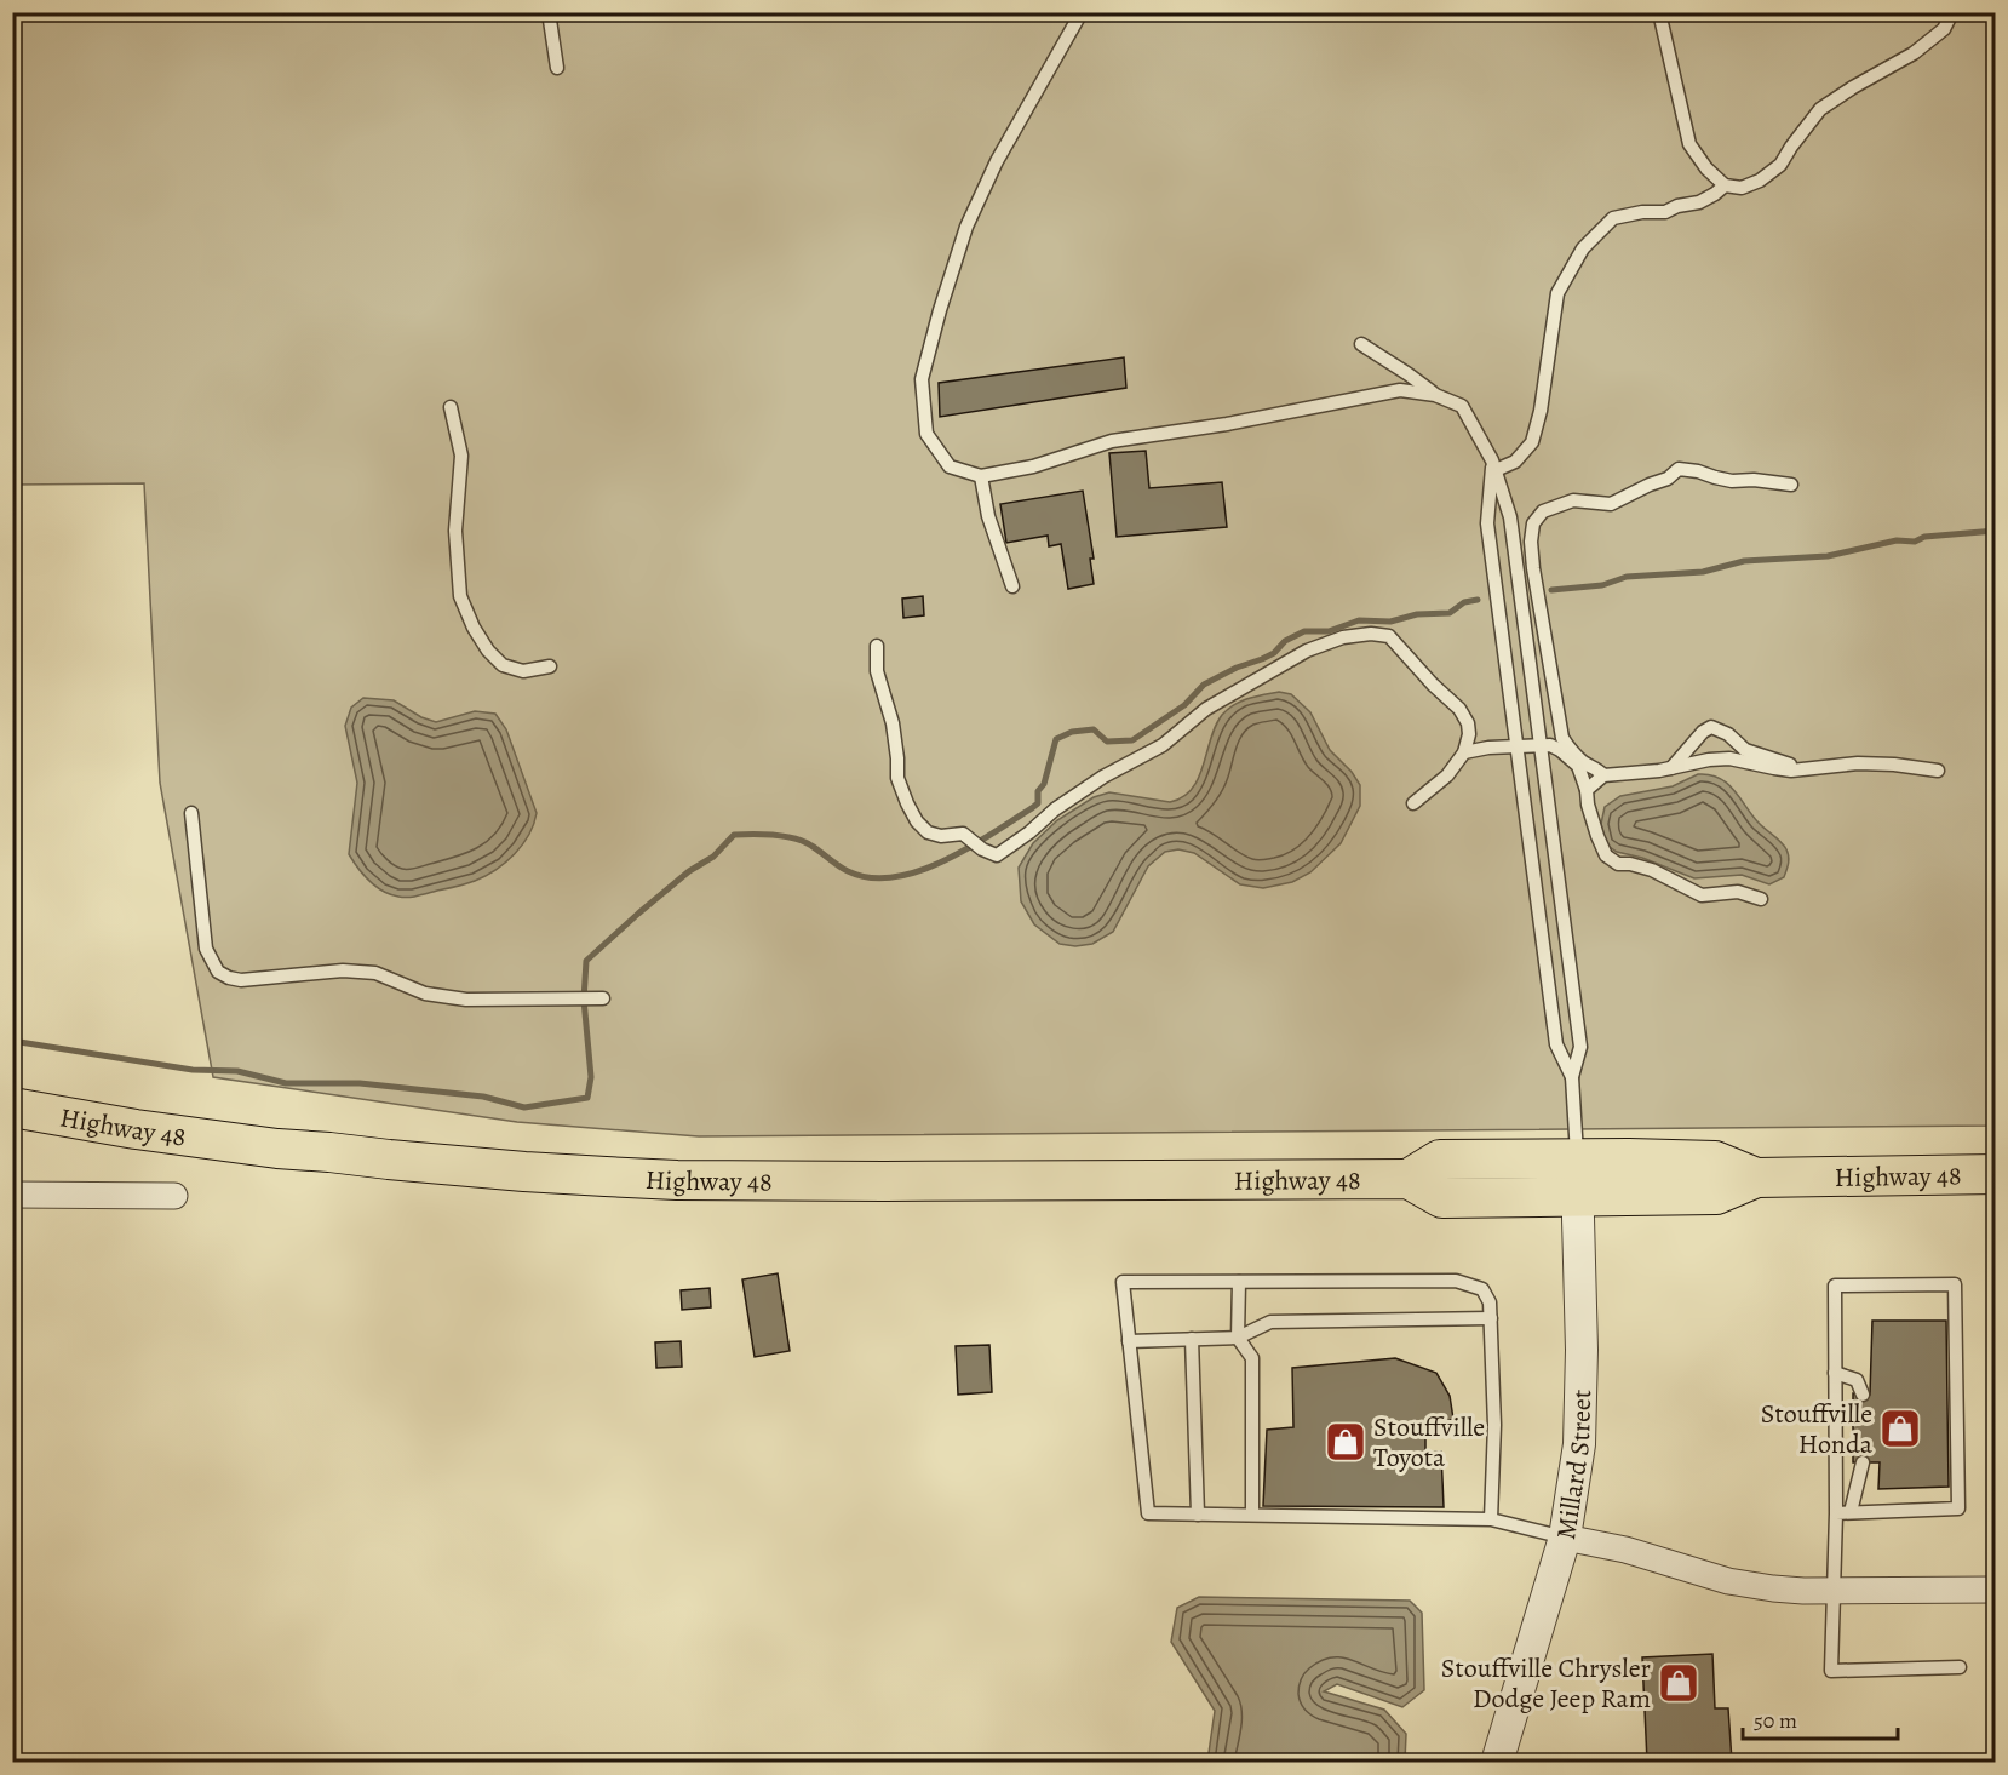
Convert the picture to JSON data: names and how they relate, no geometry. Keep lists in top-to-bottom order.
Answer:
{
  "streets": {
    "main road": ["Highway 48"],
    "street": ["Millard Street"]
  },
  "crossings": [
    ["Highway 48", "Millard Street"]
  ],
  "places": {
    "shop": ["Stouffville Honda", "Stouffville Toyota", "Stouffville Chrysler Dodge Jeep Ram"]
  },
  "scale_bar": "50 m"
}
